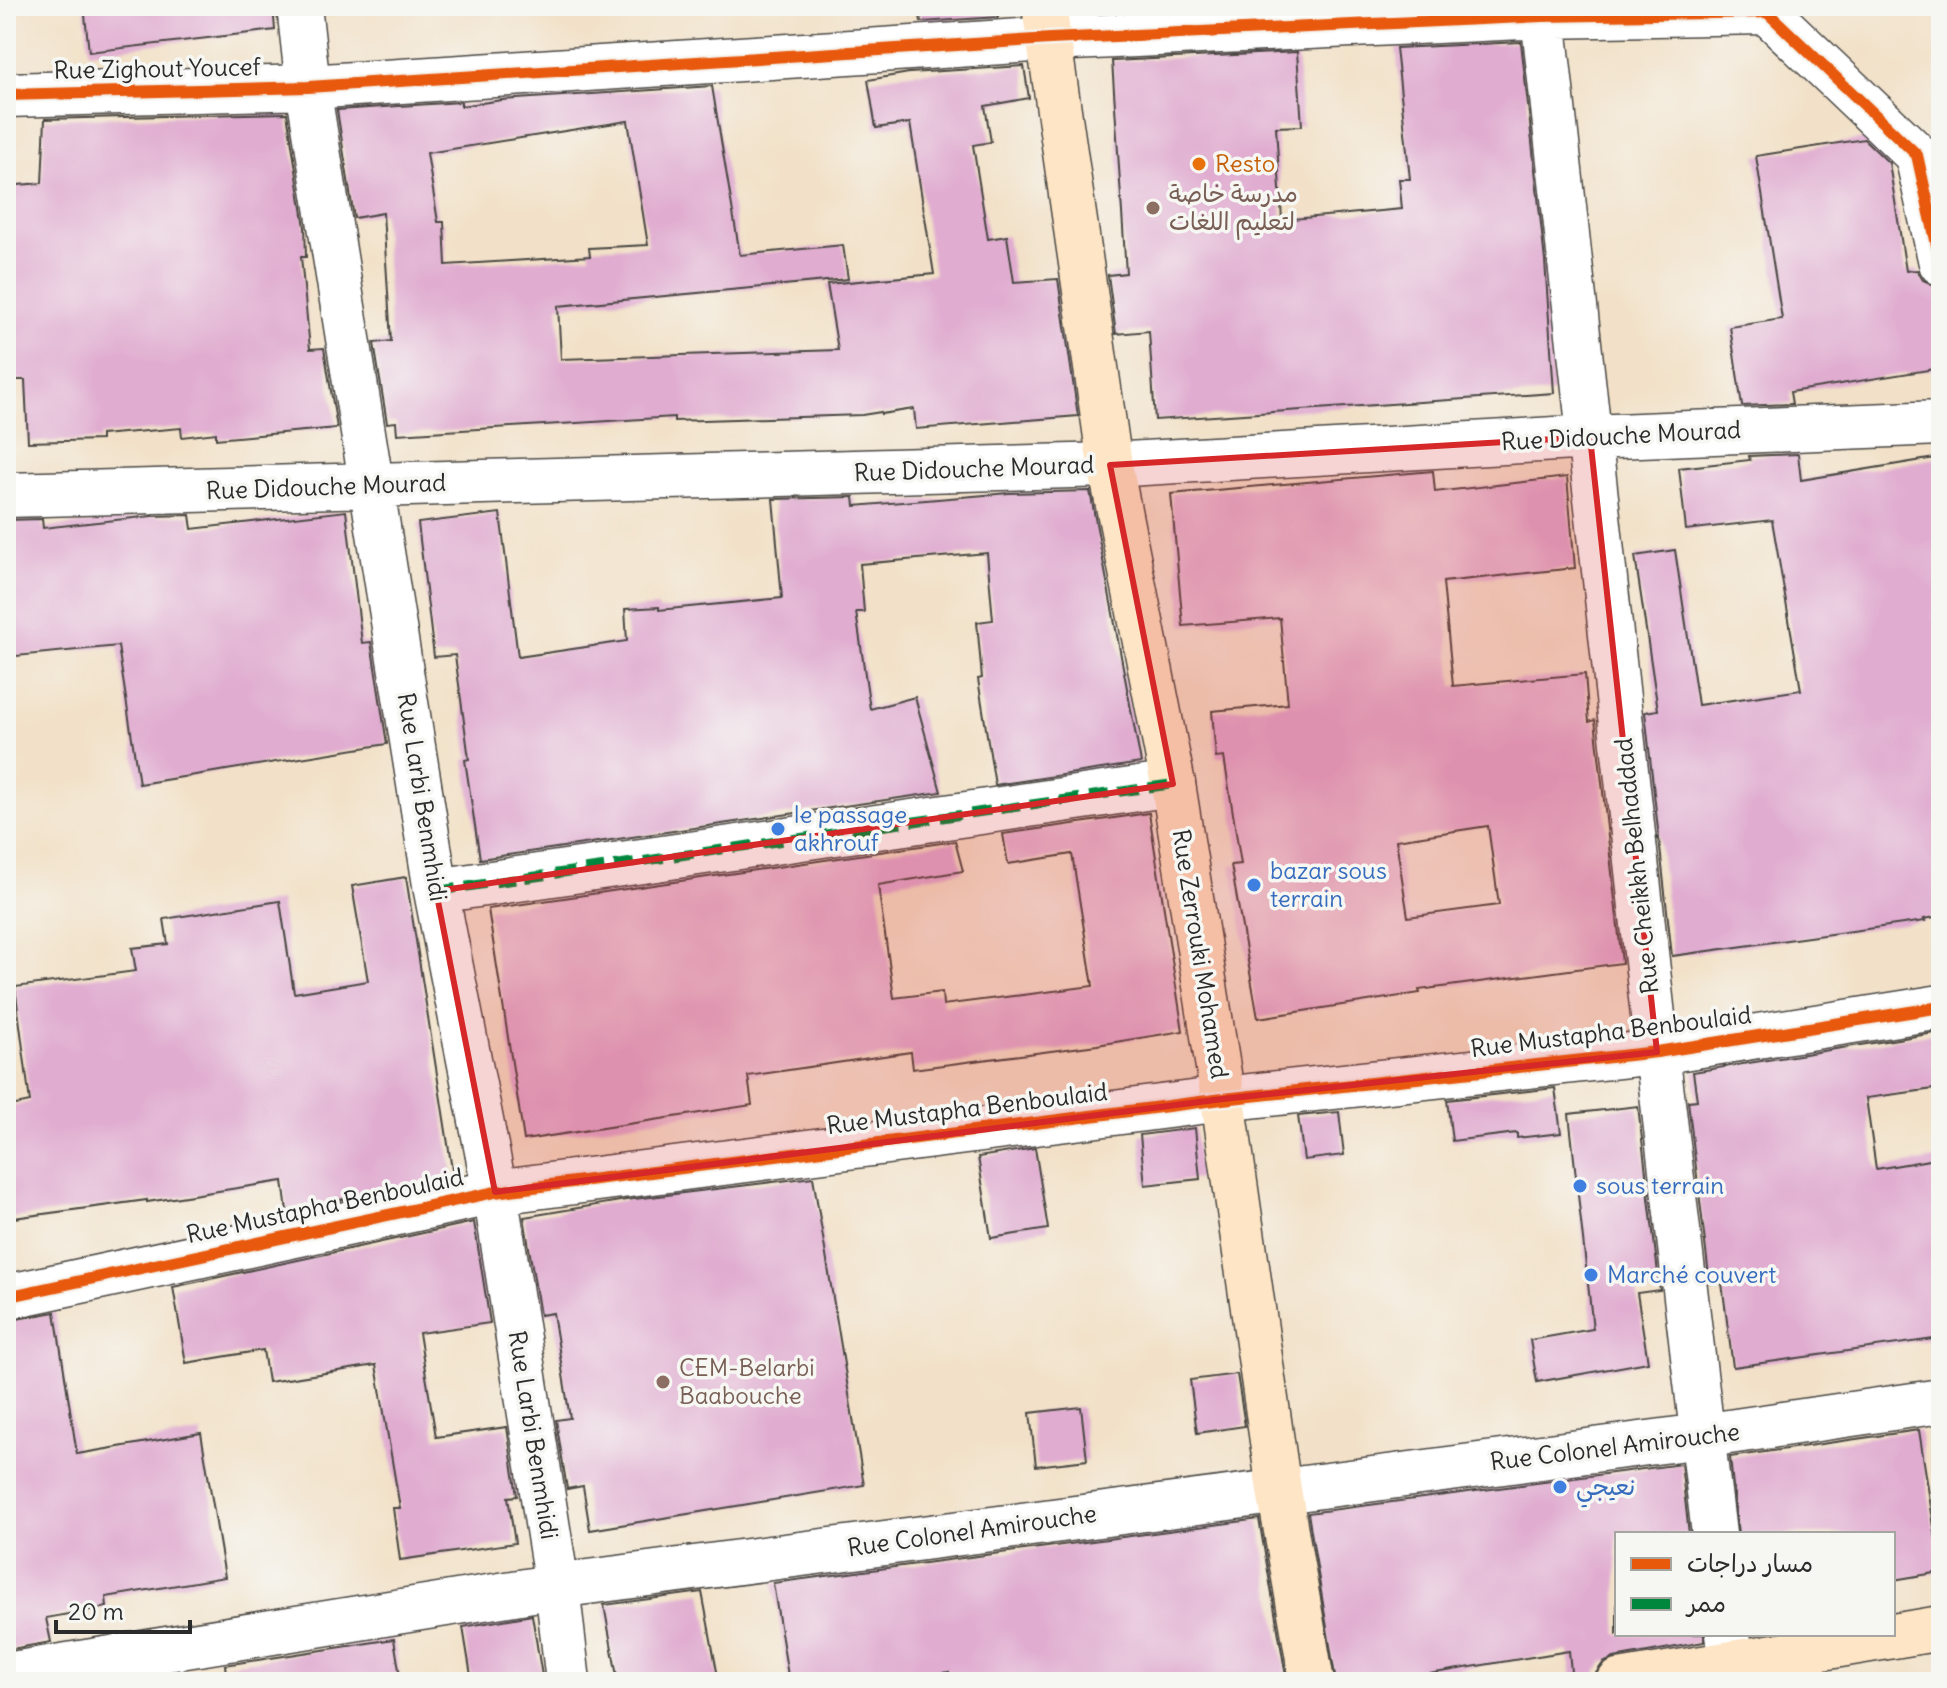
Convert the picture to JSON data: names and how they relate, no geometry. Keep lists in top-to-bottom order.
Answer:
{
  "streets": {
    "street": [
      "Rue Zighout Youcef",
      "Rue Didouche Mourad",
      "Rue Larbi Benmhidi",
      "Rue Cheikkh Belhaddad",
      "Rue Zerrouki Mohamed",
      "Rue Mustapha Benboulaid",
      "Rue Colonel Amirouche"
    ]
  },
  "crossings": [
    ["Rue Zighout Youcef", "Rue Larbi Benmhidi"],
    ["Rue Zighout Youcef", "Rue Cheikkh Belhaddad"],
    ["Rue Zighout Youcef", "Rue Zerrouki Mohamed"],
    ["Rue Didouche Mourad", "Rue Larbi Benmhidi"],
    ["Rue Didouche Mourad", "Rue Cheikkh Belhaddad"],
    ["Rue Didouche Mourad", "Rue Zerrouki Mohamed"],
    ["Rue Larbi Benmhidi", "Rue Mustapha Benboulaid"],
    ["Rue Larbi Benmhidi", "Rue Colonel Amirouche"],
    ["Rue Cheikkh Belhaddad", "Rue Mustapha Benboulaid"],
    ["Rue Cheikkh Belhaddad", "Rue Colonel Amirouche"],
    ["Rue Zerrouki Mohamed", "Rue Mustapha Benboulaid"],
    ["Rue Zerrouki Mohamed", "Rue Colonel Amirouche"]
  ],
  "places": [
    "Resto",
    "مدرسة خاصة لتعليم اللغات",
    "le passage akhrouf",
    "bazar sous terrain",
    "sous terrain",
    "Marché couvert",
    "CEM-Belarbi Baabouche",
    "نعيجي"
  ],
  "legend": ["مسار دراجات", "ممر"],
  "scale_bar": "20 m"
}
